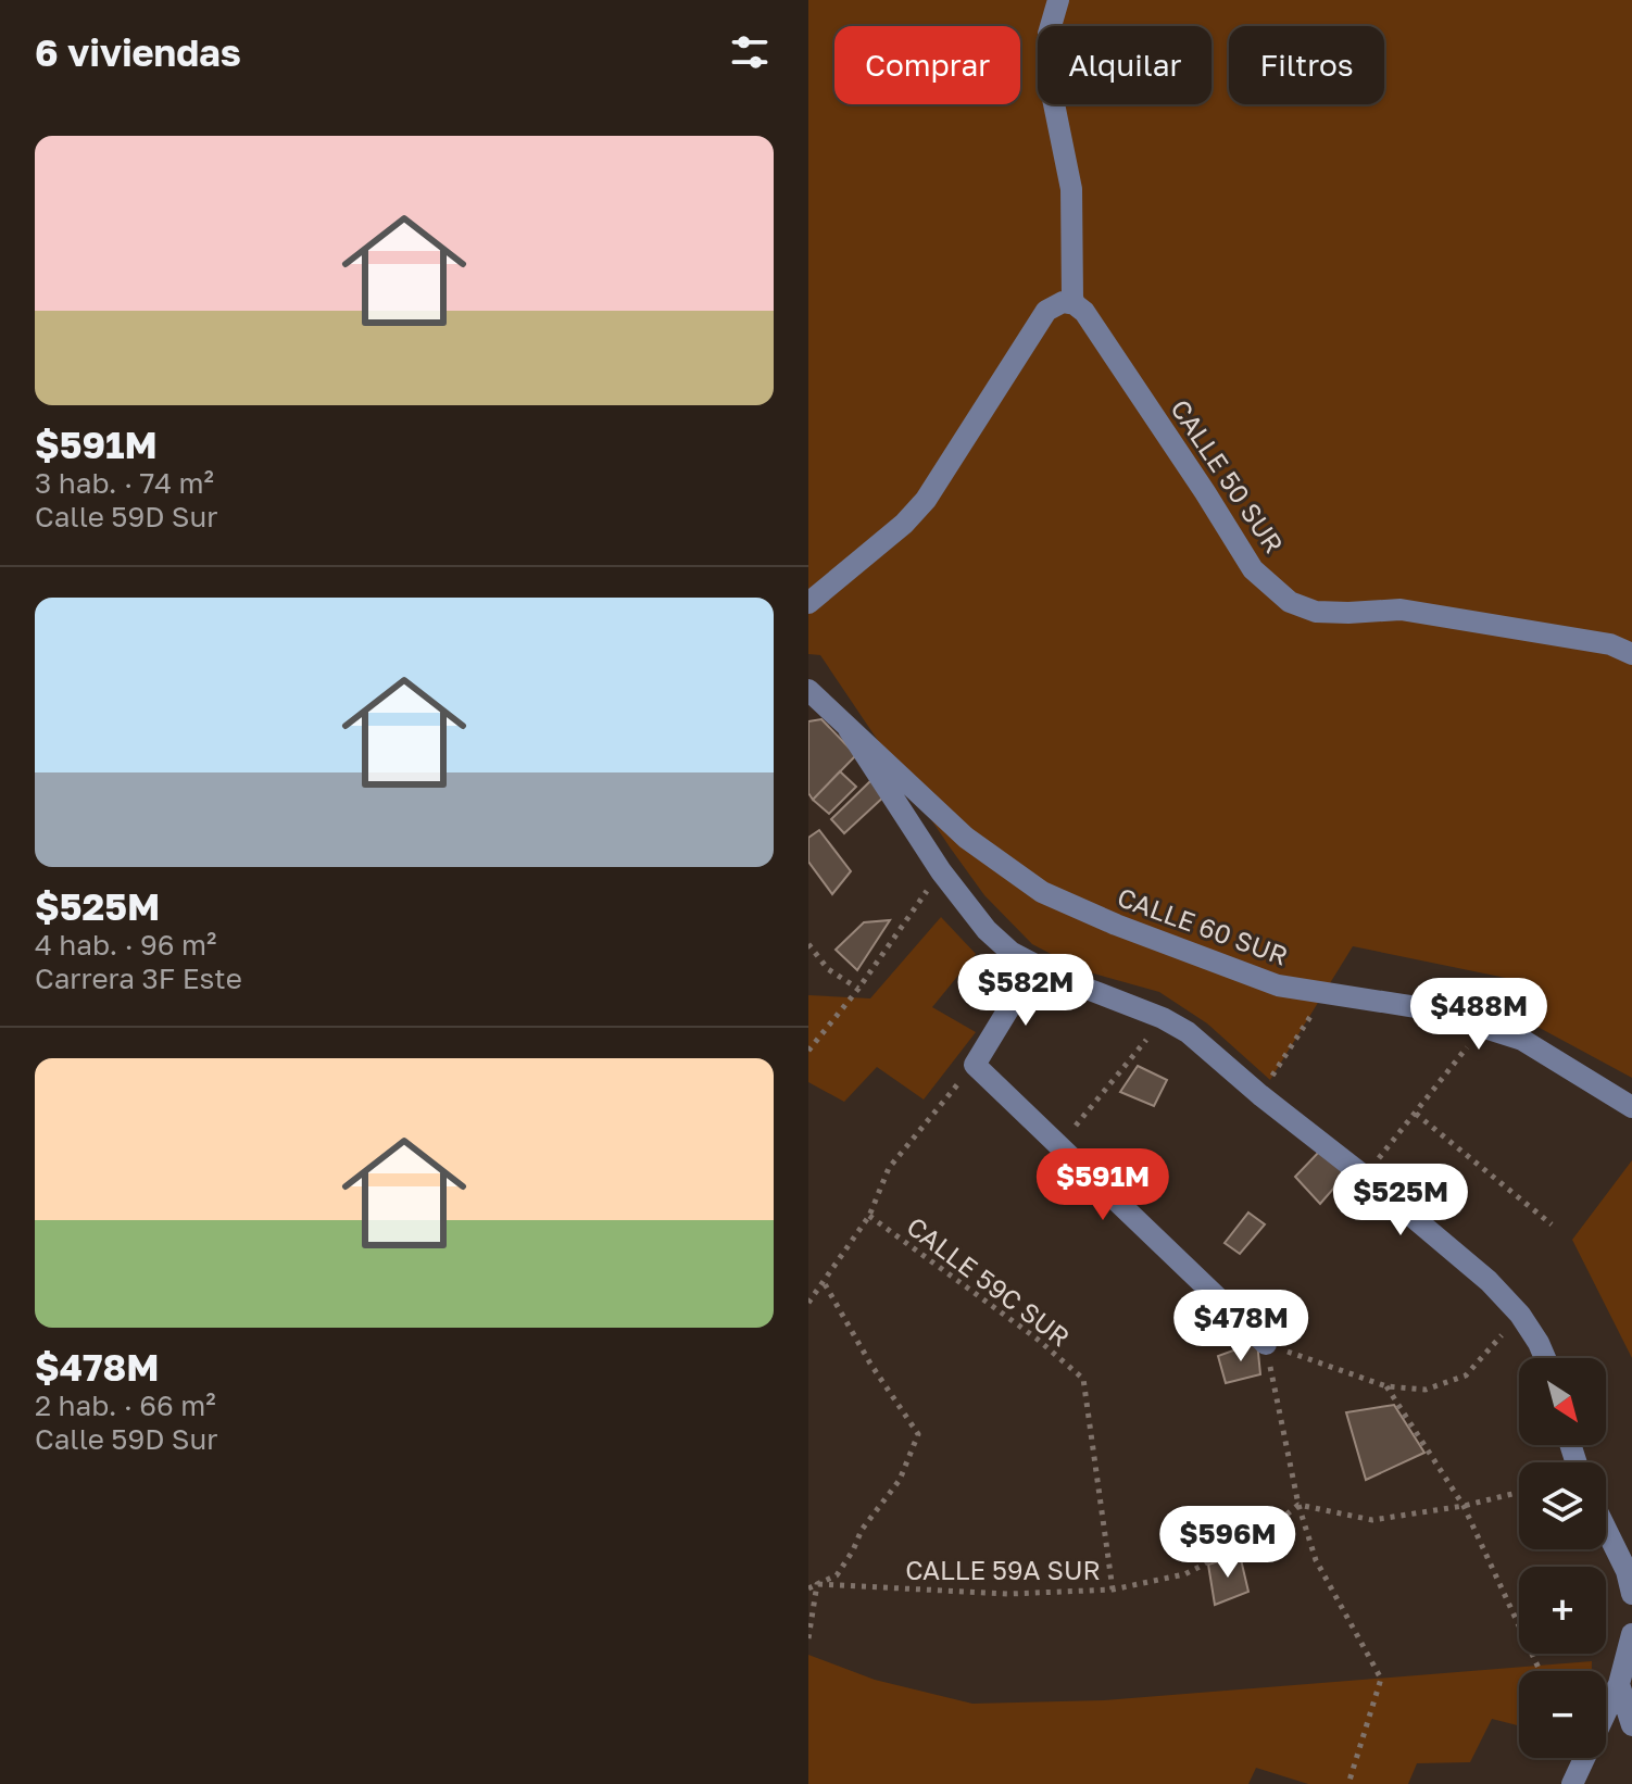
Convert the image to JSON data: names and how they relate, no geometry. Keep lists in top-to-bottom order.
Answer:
{
  "streets": {
    "street": ["CALLE 50 SUR", "CALLE 60 SUR"],
    "path": ["CALLE 59C SUR", "CALLE 59A SUR"]
  },
  "crossings": [
    ["CALLE 59C SUR", "CALLE 59A SUR"]
  ],
  "north": "bottom right",
  "page": {
    "heading": "6 viviendas",
    "chip": ["Comprar", "Alquilar", "Filtros"],
    "list": [
      {
        "name": "$591M",
        "note": "3 hab. · 74 m² · Calle 59D Sur"
      },
      {
        "name": "$525M",
        "note": "4 hab. · 96 m² · Carrera 3F Este"
      },
      {
        "name": "$478M",
        "note": "2 hab. · 66 m² · Calle 59D Sur"
      }
    ],
    "price": [
      "$582M",
      "$488M",
      "$591M",
      "$525M",
      "$478M",
      "$596M"
    ],
    "map_buttons": ["+", "−"]
  }
}
